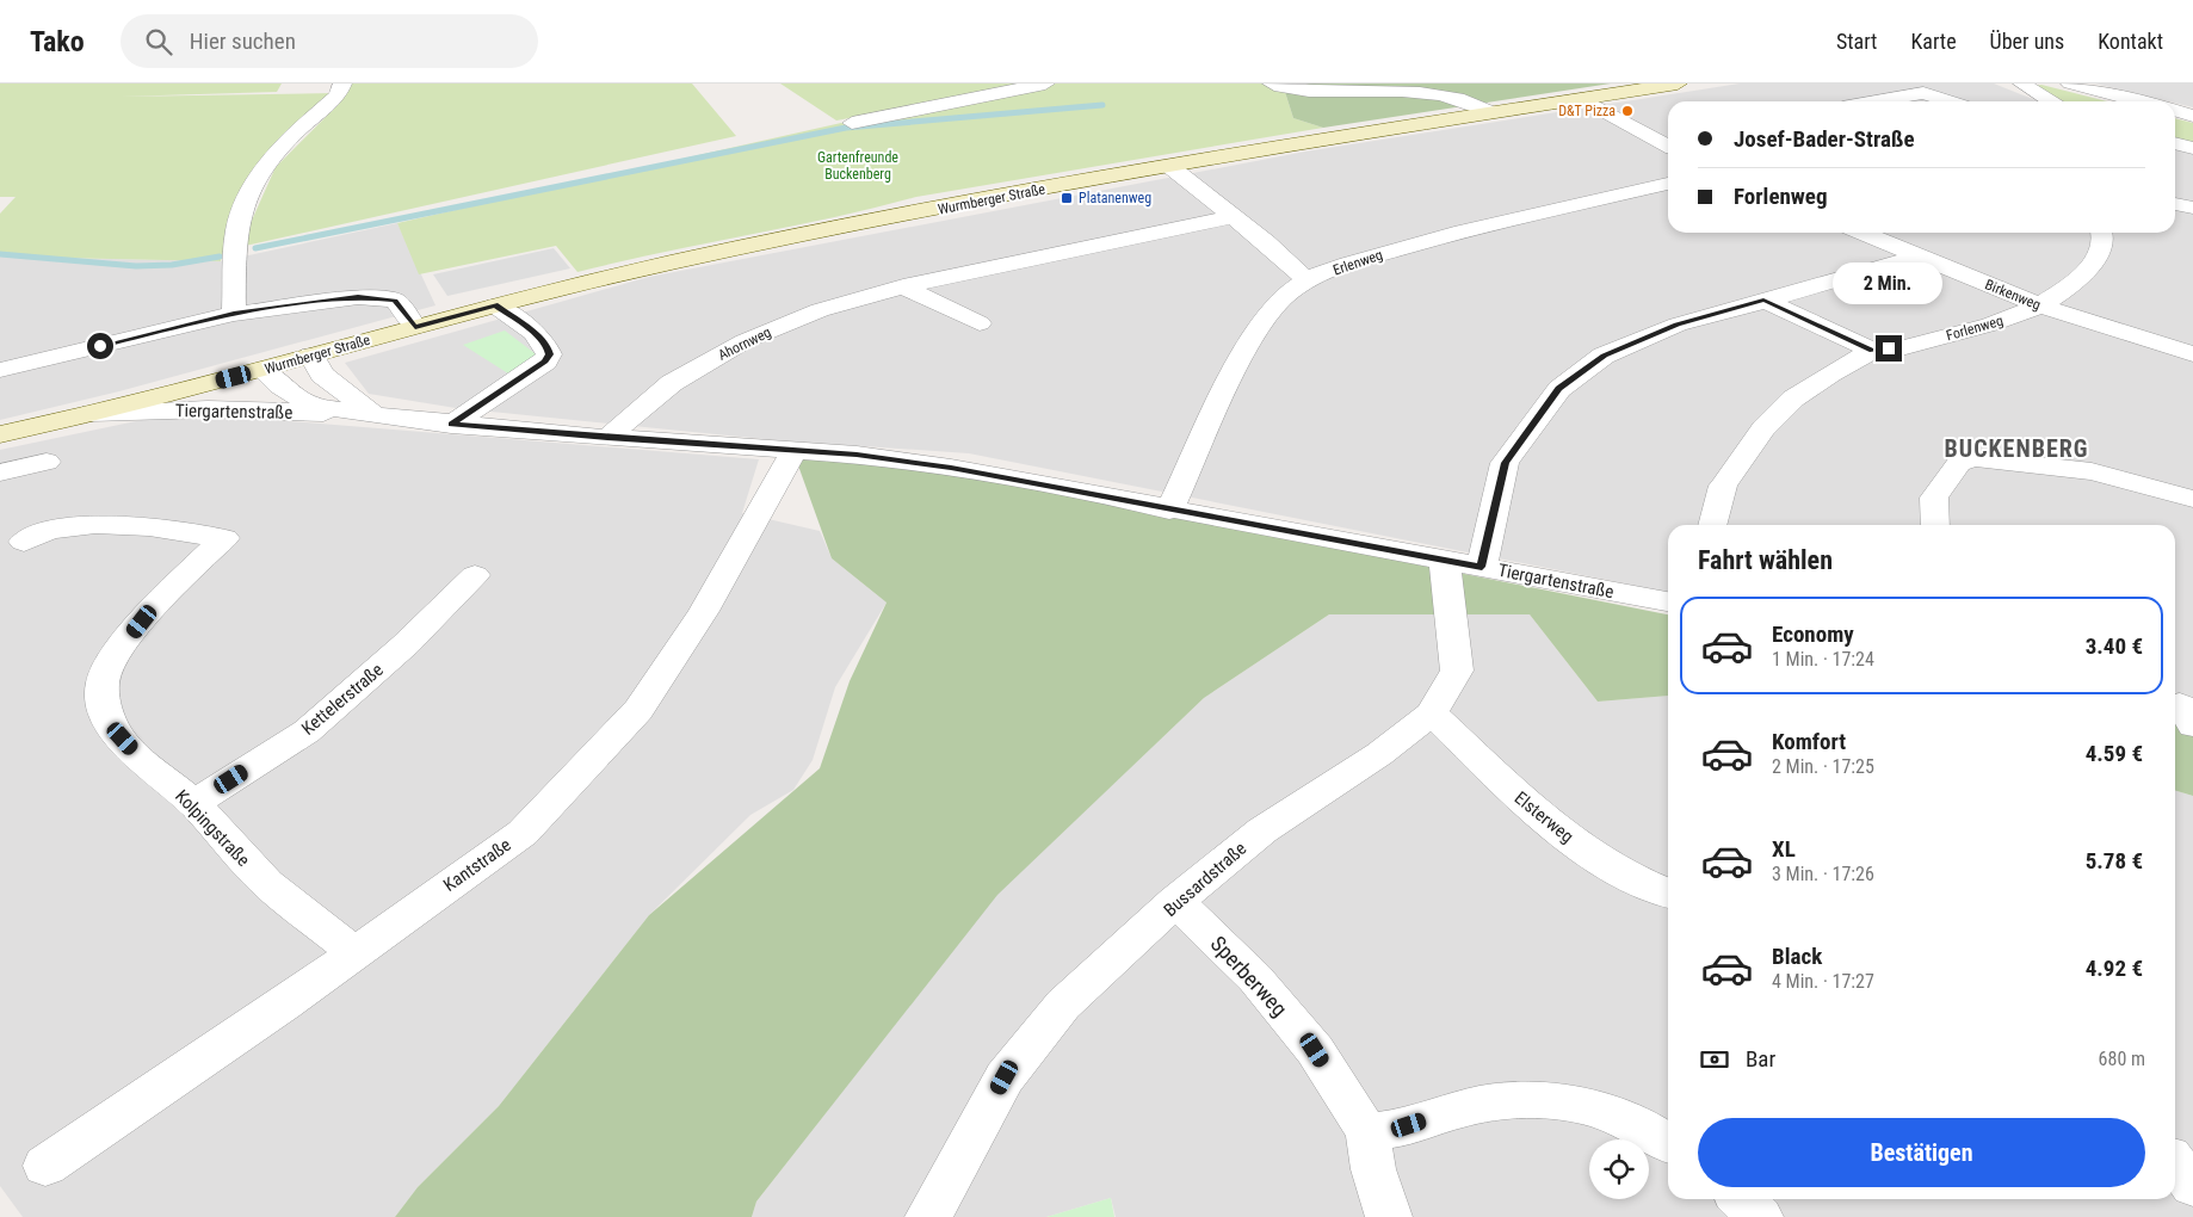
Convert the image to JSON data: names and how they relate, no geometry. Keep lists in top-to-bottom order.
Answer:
{
  "streets": {
    "main road": ["Wurmberger Straße"],
    "street": [
      "Erlenweg",
      "Birkenweg",
      "Forlenweg",
      "Ahornweg",
      "Tiergartenstraße",
      "Kettelerstraße",
      "Elsterweg",
      "Kolpingstraße",
      "Kantstraße",
      "Bussardstraße",
      "Sperberweg"
    ]
  },
  "crossings": [
    ["Wurmberger Straße", "Tiergartenstraße"],
    ["Erlenweg", "Tiergartenstraße"],
    ["Birkenweg", "Forlenweg"],
    ["Ahornweg", "Tiergartenstraße"],
    ["Tiergartenstraße", "Kantstraße"],
    ["Tiergartenstraße", "Bussardstraße"],
    ["Kettelerstraße", "Kolpingstraße"],
    ["Elsterweg", "Bussardstraße"],
    ["Kolpingstraße", "Kantstraße"],
    ["Bussardstraße", "Sperberweg"]
  ],
  "districts": ["BUCKENBERG"],
  "parks": ["Gartenfreunde Buckenberg"],
  "places": {
    "other": ["D&T Pizza"],
    "transit": ["Platanenweg"]
  },
  "page": {
    "header": "Tako",
    "search": "Hier suchen",
    "nav": [
      "Start",
      "Karte",
      "Über uns",
      "Kontakt"
    ],
    "banner": ["Josef-Bader-Straße", "Forlenweg"],
    "bubble": "2 Min.",
    "heading": "Fahrt wählen",
    "list": [
      {
        "name": "Economy",
        "note": "1 Min. · 17:24",
        "value": "3.40 €"
      },
      {
        "name": "Komfort",
        "note": "2 Min. · 17:25",
        "value": "4.59 €"
      },
      {
        "name": "XL",
        "note": "3 Min. · 17:26",
        "value": "5.78 €"
      },
      {
        "name": "Black",
        "note": "4 Min. · 17:27",
        "value": "4.92 €"
      }
    ],
    "pay": ["Bar", "680 m"],
    "buttons": "Bestätigen"
  }
}
